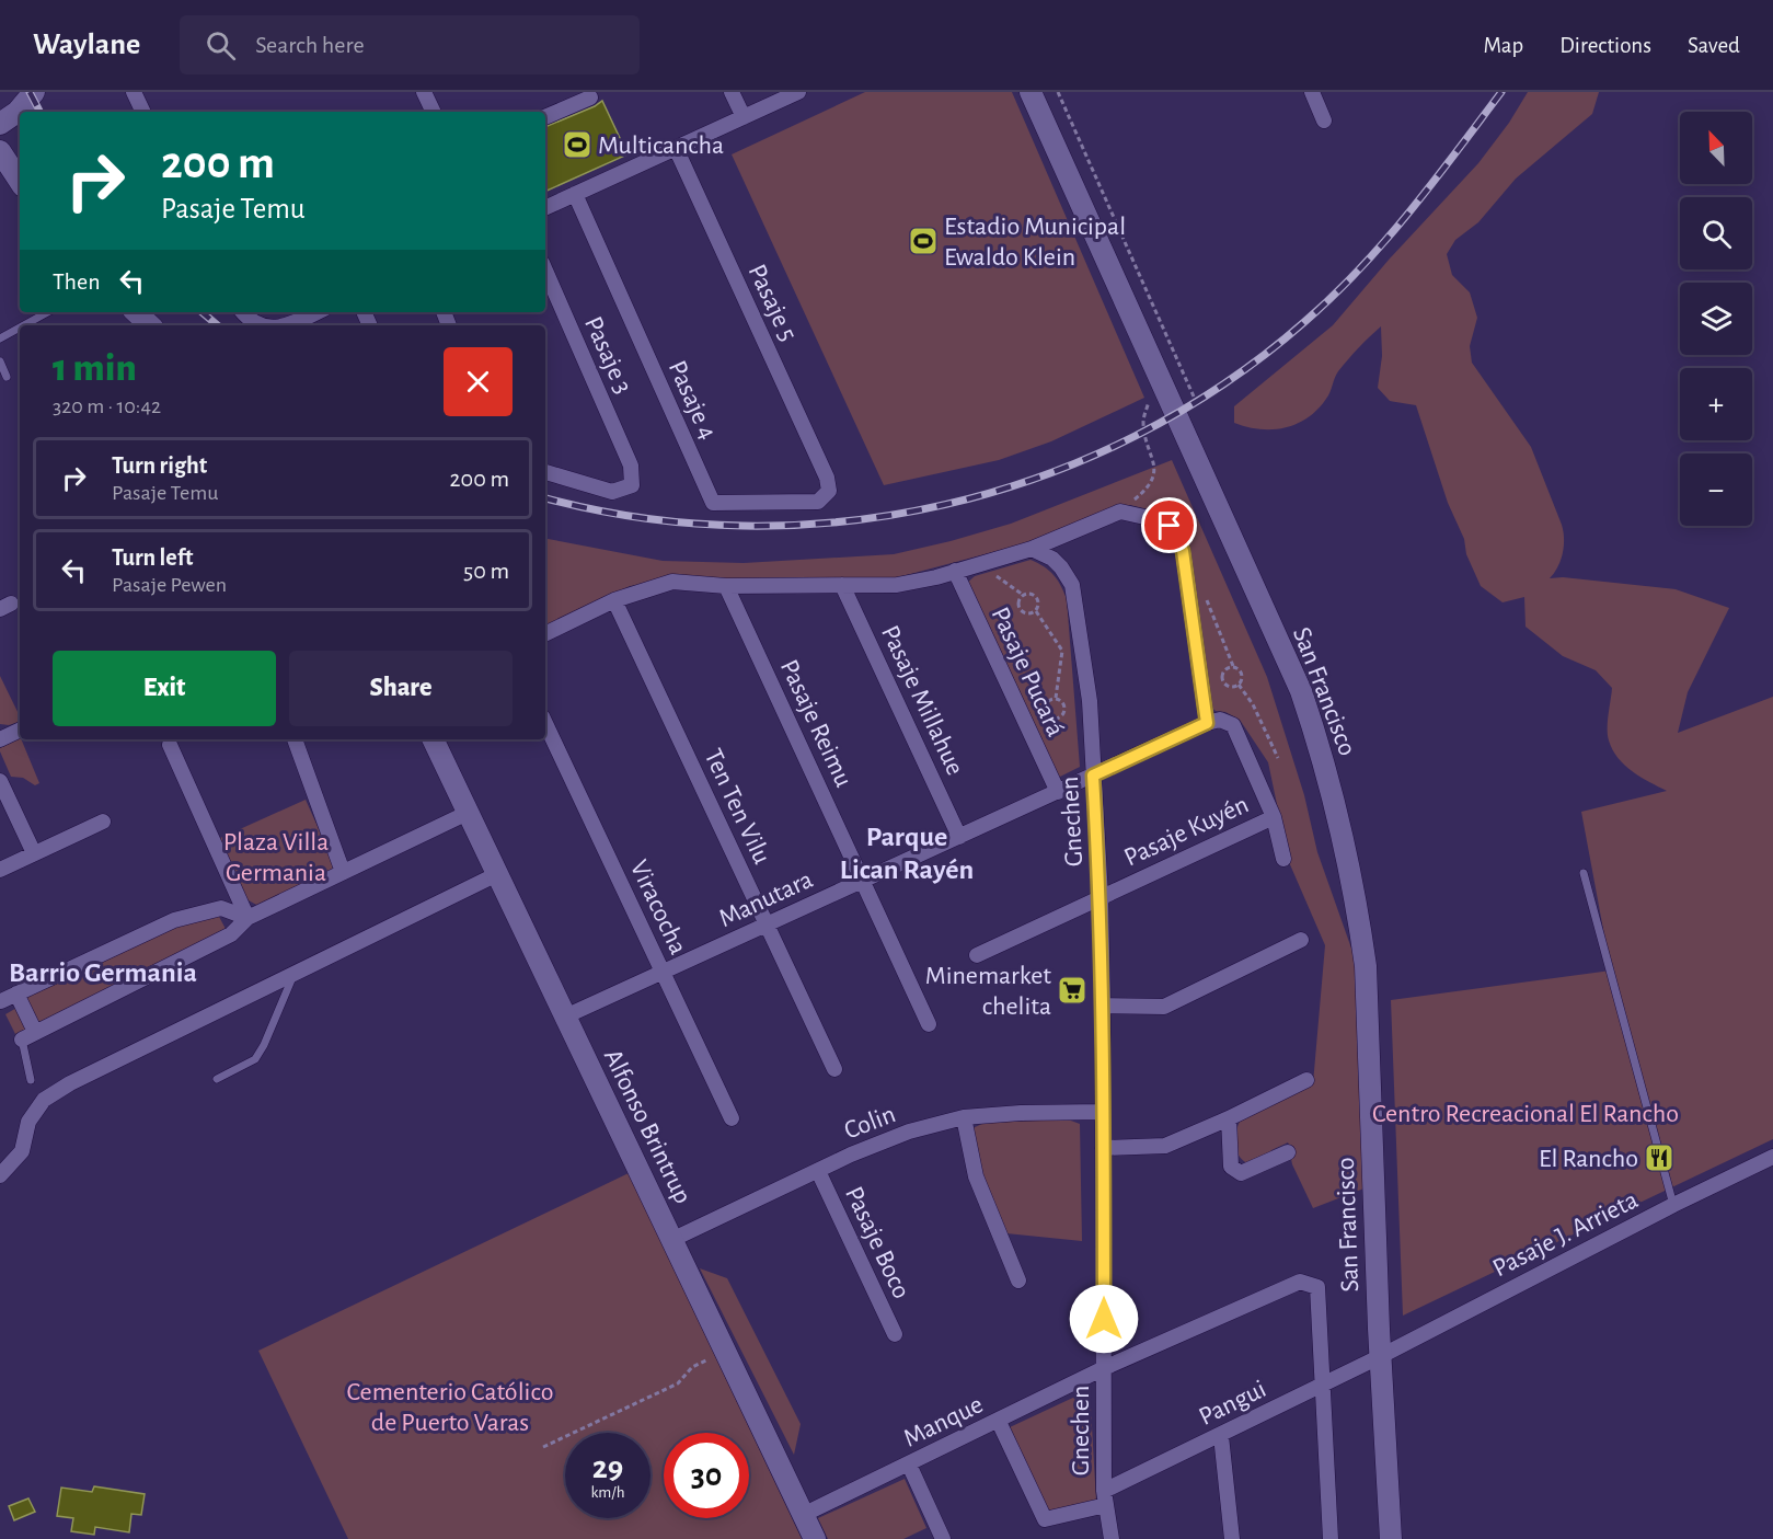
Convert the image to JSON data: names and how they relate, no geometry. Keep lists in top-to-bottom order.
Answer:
{
  "streets": {
    "main road": ["San Francisco", "Alfonso Brintrup"],
    "street": [
      "Pasaje 5",
      "Pasaje 3",
      "Pasaje 4",
      "Pasaje Pucará",
      "Pasaje Millahue",
      "Pasaje Reimu",
      "Ten Ten Vilu",
      "Gnechen",
      "Pasaje Kuyén",
      "Manutara",
      "Viracocha",
      "Colin",
      "Pasaje J. Arrieta",
      "Pasaje Boco",
      "Pangui",
      "Manque"
    ]
  },
  "crossings": [
    ["Pasaje 5", "Pasaje 4"],
    ["Pasaje Pucará", "Manutara"],
    ["San Francisco", "Pasaje J. Arrieta"],
    ["San Francisco", "Pangui"],
    ["Pasaje Millahue", "Manutara"],
    ["Pasaje Reimu", "Manutara"],
    ["Ten Ten Vilu", "Manutara"],
    ["Gnechen", "Pasaje Kuyén"],
    ["Gnechen", "Manutara"],
    ["Gnechen", "Colin"],
    ["Gnechen", "Pangui"],
    ["Gnechen", "Manque"],
    ["Manutara", "Viracocha"],
    ["Manutara", "Alfonso Brintrup"],
    ["Colin", "Alfonso Brintrup"],
    ["Colin", "Pasaje Boco"],
    ["Alfonso Brintrup", "Manque"],
    ["Pasaje J. Arrieta", "Pangui"],
    ["Pangui", "Manque"]
  ],
  "districts": ["Parque Lican Rayén", "Barrio Germania"],
  "parks": ["Plaza Villa Germania", "Centro Recreacional El Rancho", "Cementerio Católico de Puerto Varas"],
  "places": {
    "sports": ["Multicancha", "Estadio Municipal Ewaldo Klein"],
    "supermarket": ["Minemarket chelita"],
    "restaurant": ["El Rancho"]
  },
  "north": "top left",
  "page": {
    "header": "Waylane",
    "search": "Search here",
    "nav": ["Map", "Directions", "Saved"],
    "map_buttons": ["+", "−"],
    "turn": ["200 m", "Pasaje Temu"],
    "then": "Then",
    "heading": ["1 min", "320 m · 10:42"],
    "list": [
      {
        "name": "Turn right",
        "note": "Pasaje Temu",
        "value": "200 m"
      },
      {
        "name": "Turn left",
        "note": "Pasaje Pewen",
        "value": "50 m"
      }
    ],
    "buttons": ["Exit", "Share"],
    "speed": "29 km/h",
    "limit": "30"
  }
}
